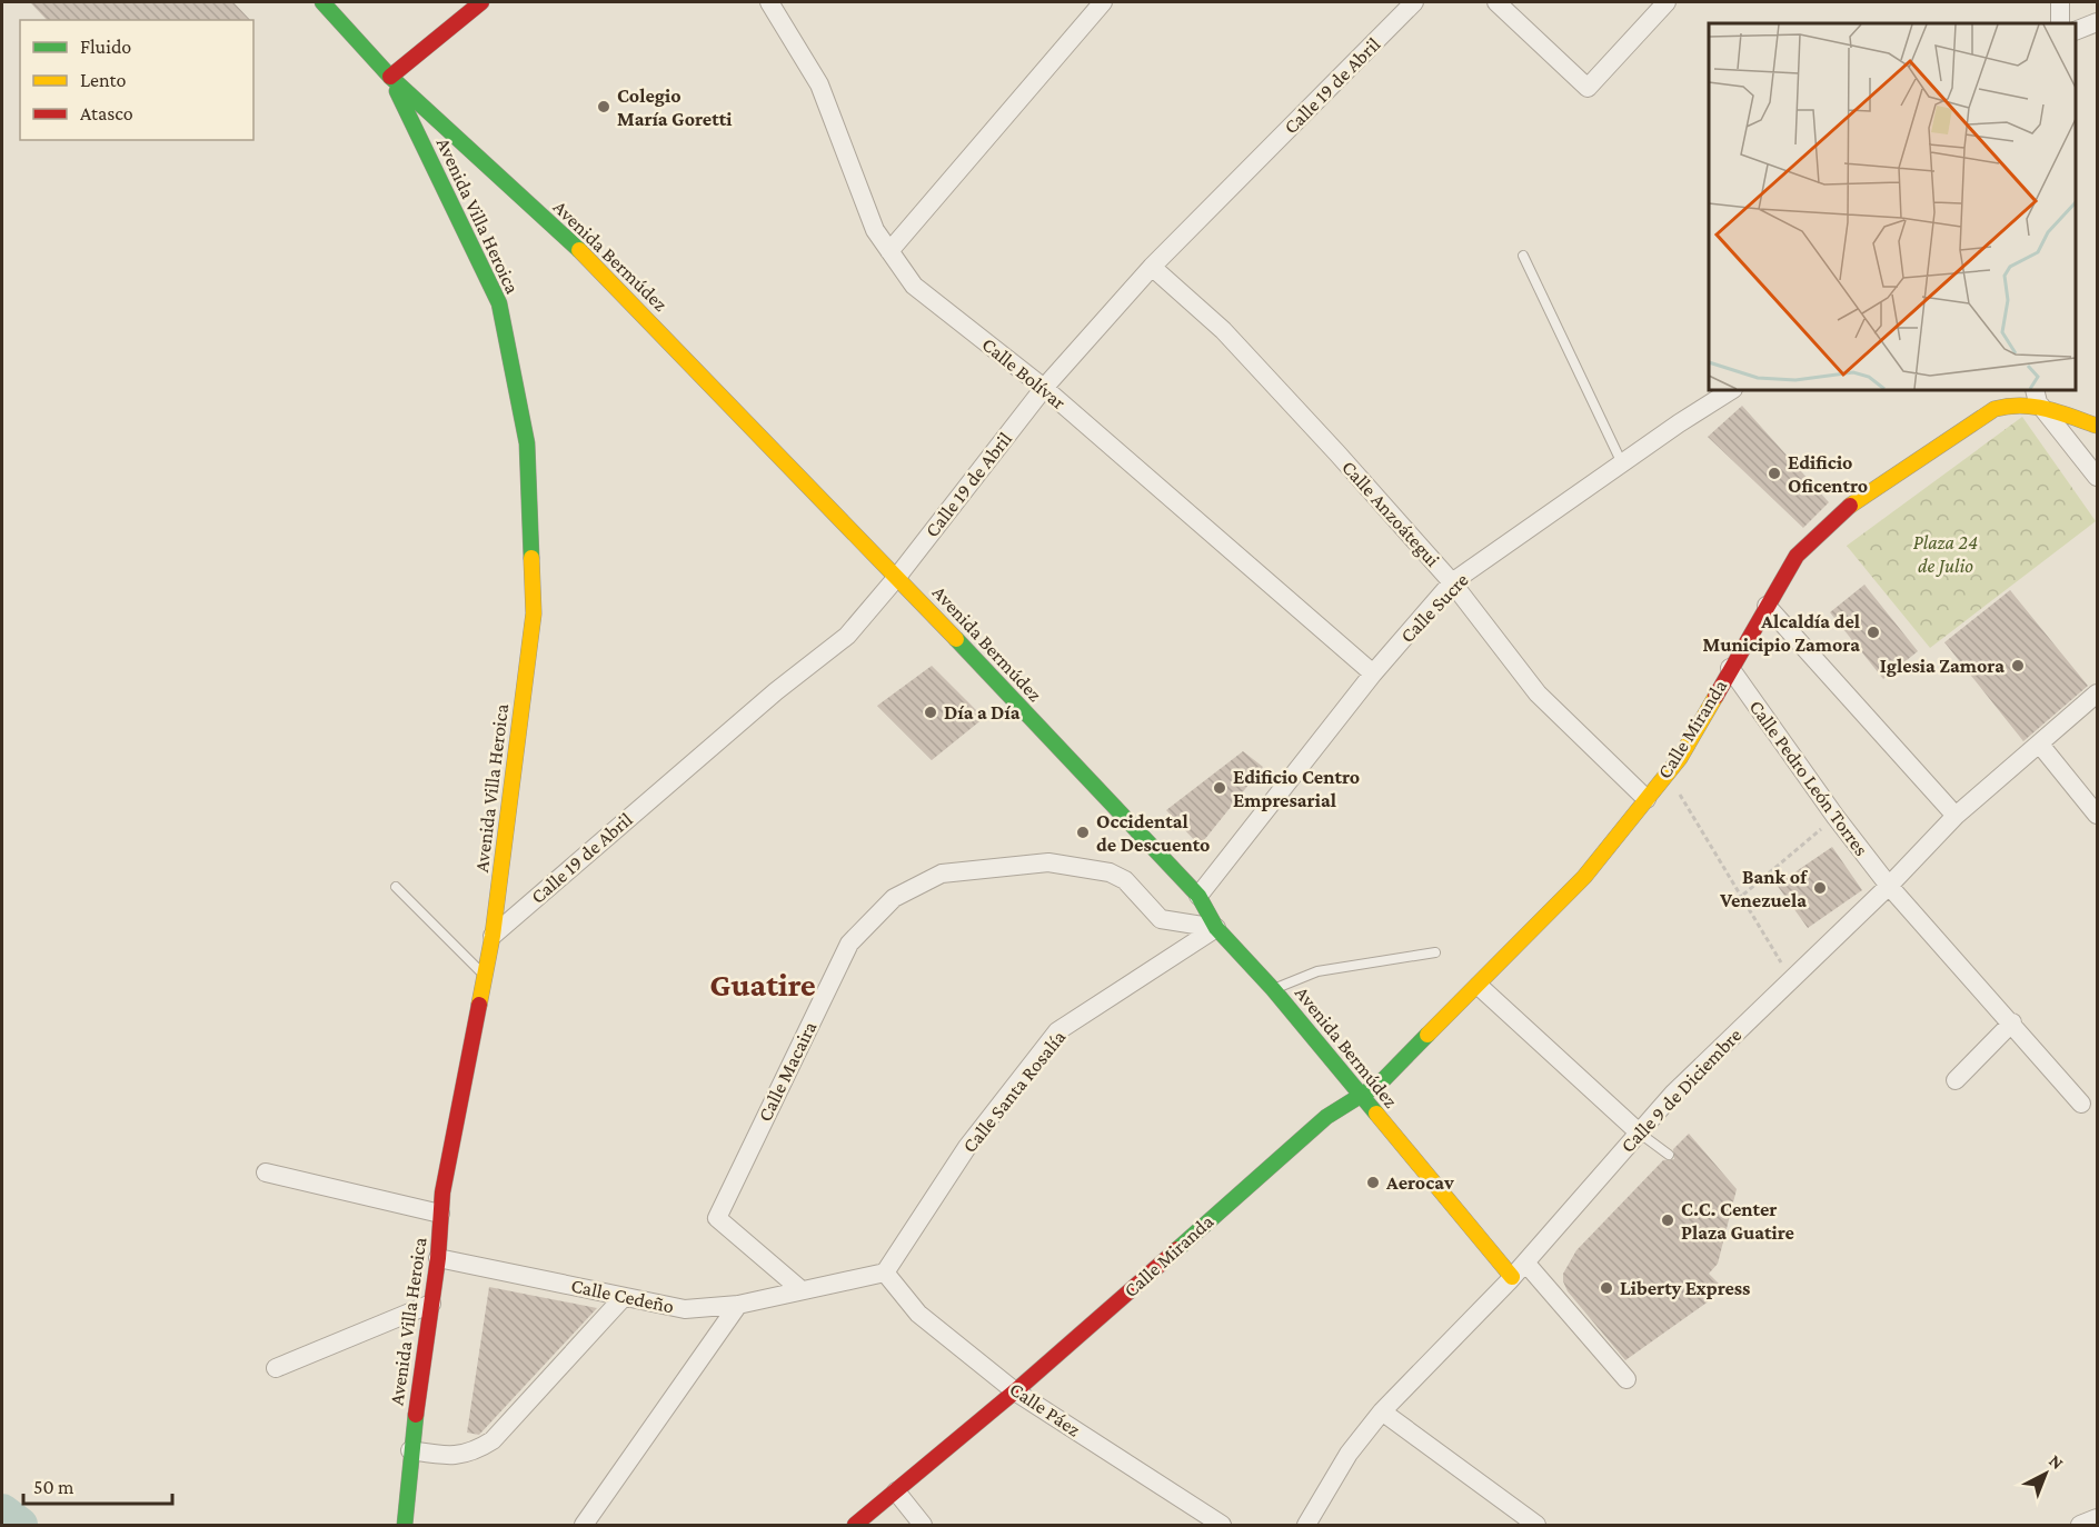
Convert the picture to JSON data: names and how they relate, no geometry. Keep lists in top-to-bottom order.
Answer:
{
  "streets": {
    "street": [
      "Calle 19 de Abril",
      "Avenida Villa Heroica",
      "Avenida Bermúdez",
      "Calle Bolívar",
      "Calle Anzoátegui",
      "Calle Sucre",
      "Calle Miranda",
      "Calle Pedro León Torres",
      "Calle Macaira",
      "Calle 9 de Diciembre",
      "Calle Santa Rosalía",
      "Calle Cedeño",
      "Calle Páez"
    ]
  },
  "crossings": [
    ["Calle 19 de Abril", "Avenida Villa Heroica"],
    ["Calle 19 de Abril", "Avenida Bermúdez"],
    ["Calle 19 de Abril", "Calle Bolívar"],
    ["Calle 19 de Abril", "Calle Anzoátegui"],
    ["Avenida Villa Heroica", "Avenida Bermúdez"],
    ["Avenida Villa Heroica", "Calle Cedeño"],
    ["Avenida Bermúdez", "Calle Sucre"],
    ["Avenida Bermúdez", "Calle Miranda"],
    ["Avenida Bermúdez", "Calle Macaira"],
    ["Avenida Bermúdez", "Calle 9 de Diciembre"],
    ["Avenida Bermúdez", "Calle Santa Rosalía"],
    ["Calle Bolívar", "Calle Sucre"],
    ["Calle Anzoátegui", "Calle Sucre"],
    ["Calle Anzoátegui", "Calle Miranda"],
    ["Calle Miranda", "Calle Pedro León Torres"],
    ["Calle Miranda", "Calle Páez"],
    ["Calle Pedro León Torres", "Calle 9 de Diciembre"],
    ["Calle Macaira", "Calle Santa Rosalía"],
    ["Calle Macaira", "Calle Cedeño"],
    ["Calle Santa Rosalía", "Calle Cedeño"],
    ["Calle Santa Rosalía", "Calle Páez"],
    ["Calle Cedeño", "Calle Páez"]
  ],
  "districts": ["Guatire"],
  "parks": ["Plaza 24 de Julio"],
  "places": [
    "Colegio María Goretti",
    "Edificio Oficentro",
    "Alcaldía del Municipio Zamora",
    "Iglesia Zamora",
    "Día a Día",
    "Edificio Centro Empresarial",
    "Occidental de Descuento",
    "Bank of Venezuela",
    "Aerocav",
    "C.C. Center Plaza Guatire",
    "Liberty Express"
  ],
  "legend": ["Fluido", "Lento", "Atasco"],
  "scale_bar": "50 m",
  "north": "top right"
}
